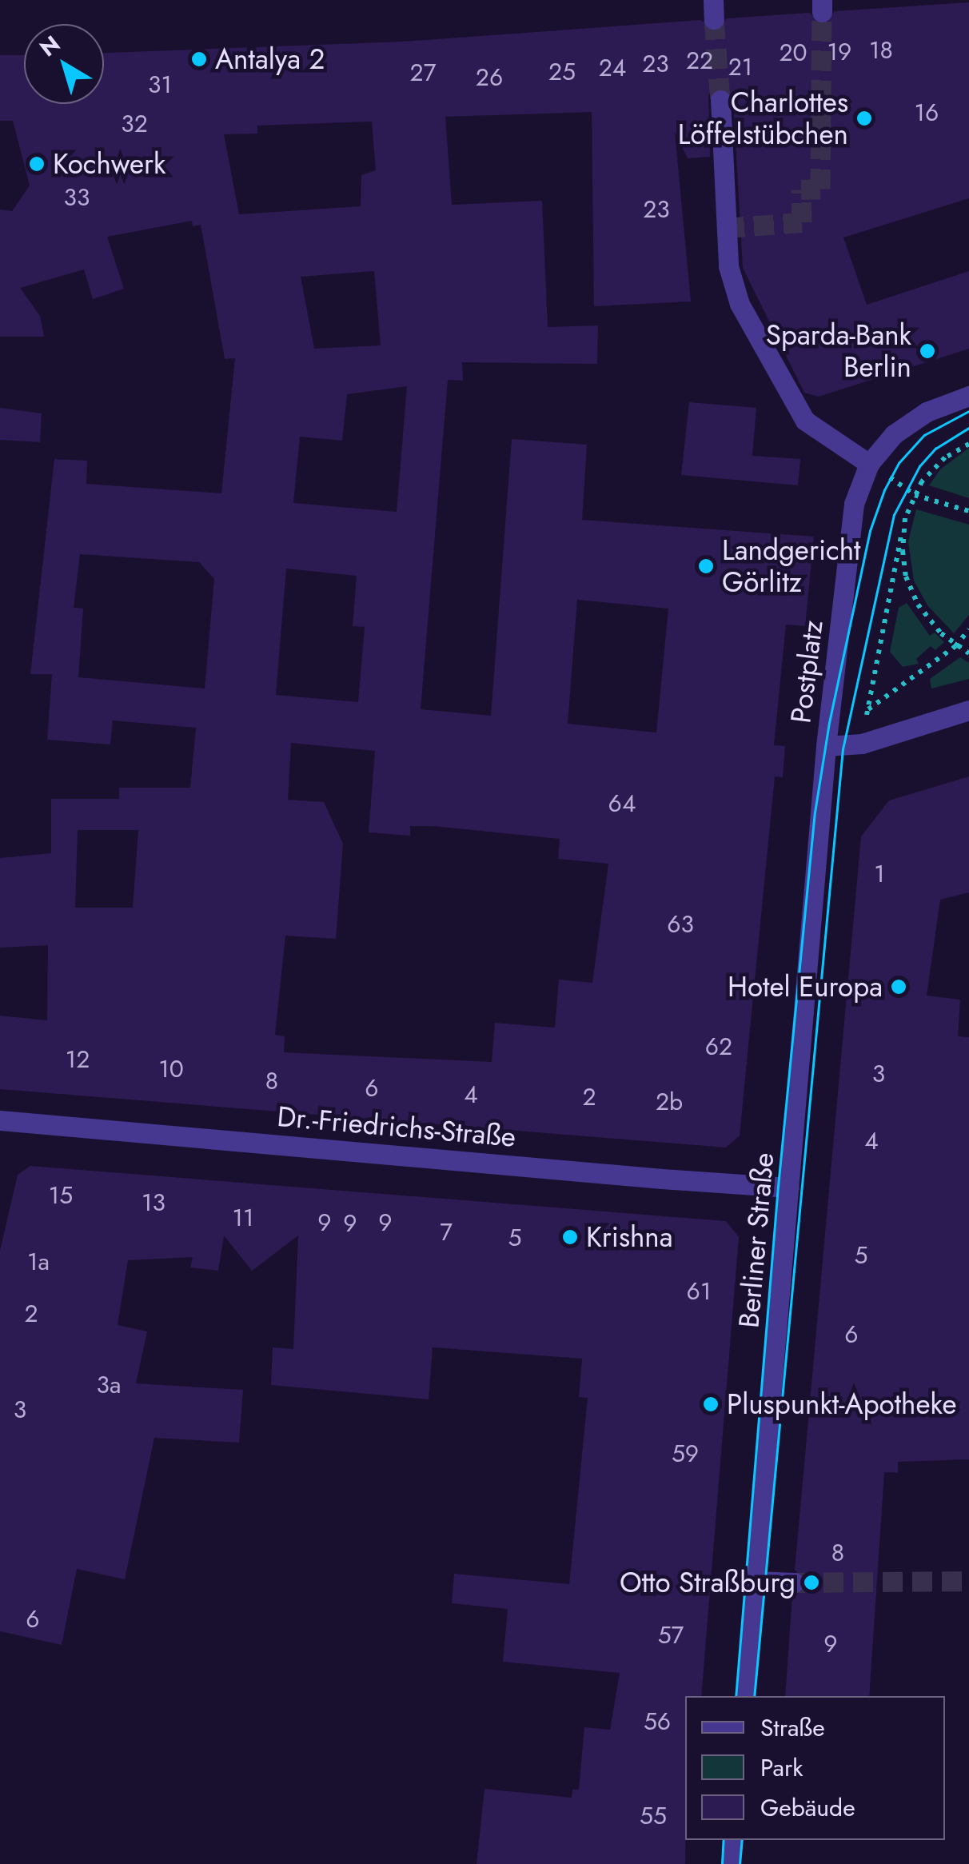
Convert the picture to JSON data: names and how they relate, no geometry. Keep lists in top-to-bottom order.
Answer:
{
  "streets": {
    "street": ["Postplatz", "Dr.-Friedrichs-Straße", "Berliner Straße"]
  },
  "crossings": [
    ["Postplatz", "Berliner Straße"],
    ["Dr.-Friedrichs-Straße", "Berliner Straße"]
  ],
  "places": [
    "Antalya 2",
    "Charlottes Löffelstübchen",
    "Kochwerk",
    "Sparda-Bank Berlin",
    "Landgericht Görlitz",
    "Hotel Europa",
    "Krishna",
    "Pluspunkt-Apotheke",
    "Otto Straßburg"
  ],
  "house_numbers": [
    "18",
    "19",
    "20",
    "22",
    "23",
    "21",
    "24",
    "25",
    "27",
    "26",
    "31",
    "16",
    "32",
    "33",
    "23",
    "64",
    "1",
    "63",
    "62",
    "12",
    "10",
    "3",
    "8",
    "6",
    "4",
    "2",
    "2b",
    "4",
    "15",
    "13",
    "11",
    "9",
    "9",
    "9",
    "7",
    "5",
    "5",
    "1a",
    "61",
    "2",
    "6",
    "3a",
    "3",
    "59",
    "8",
    "6",
    "57",
    "9",
    "56",
    "55"
  ],
  "legend": ["Straße", "Park", "Gebäude"],
  "north": "top left"
}
